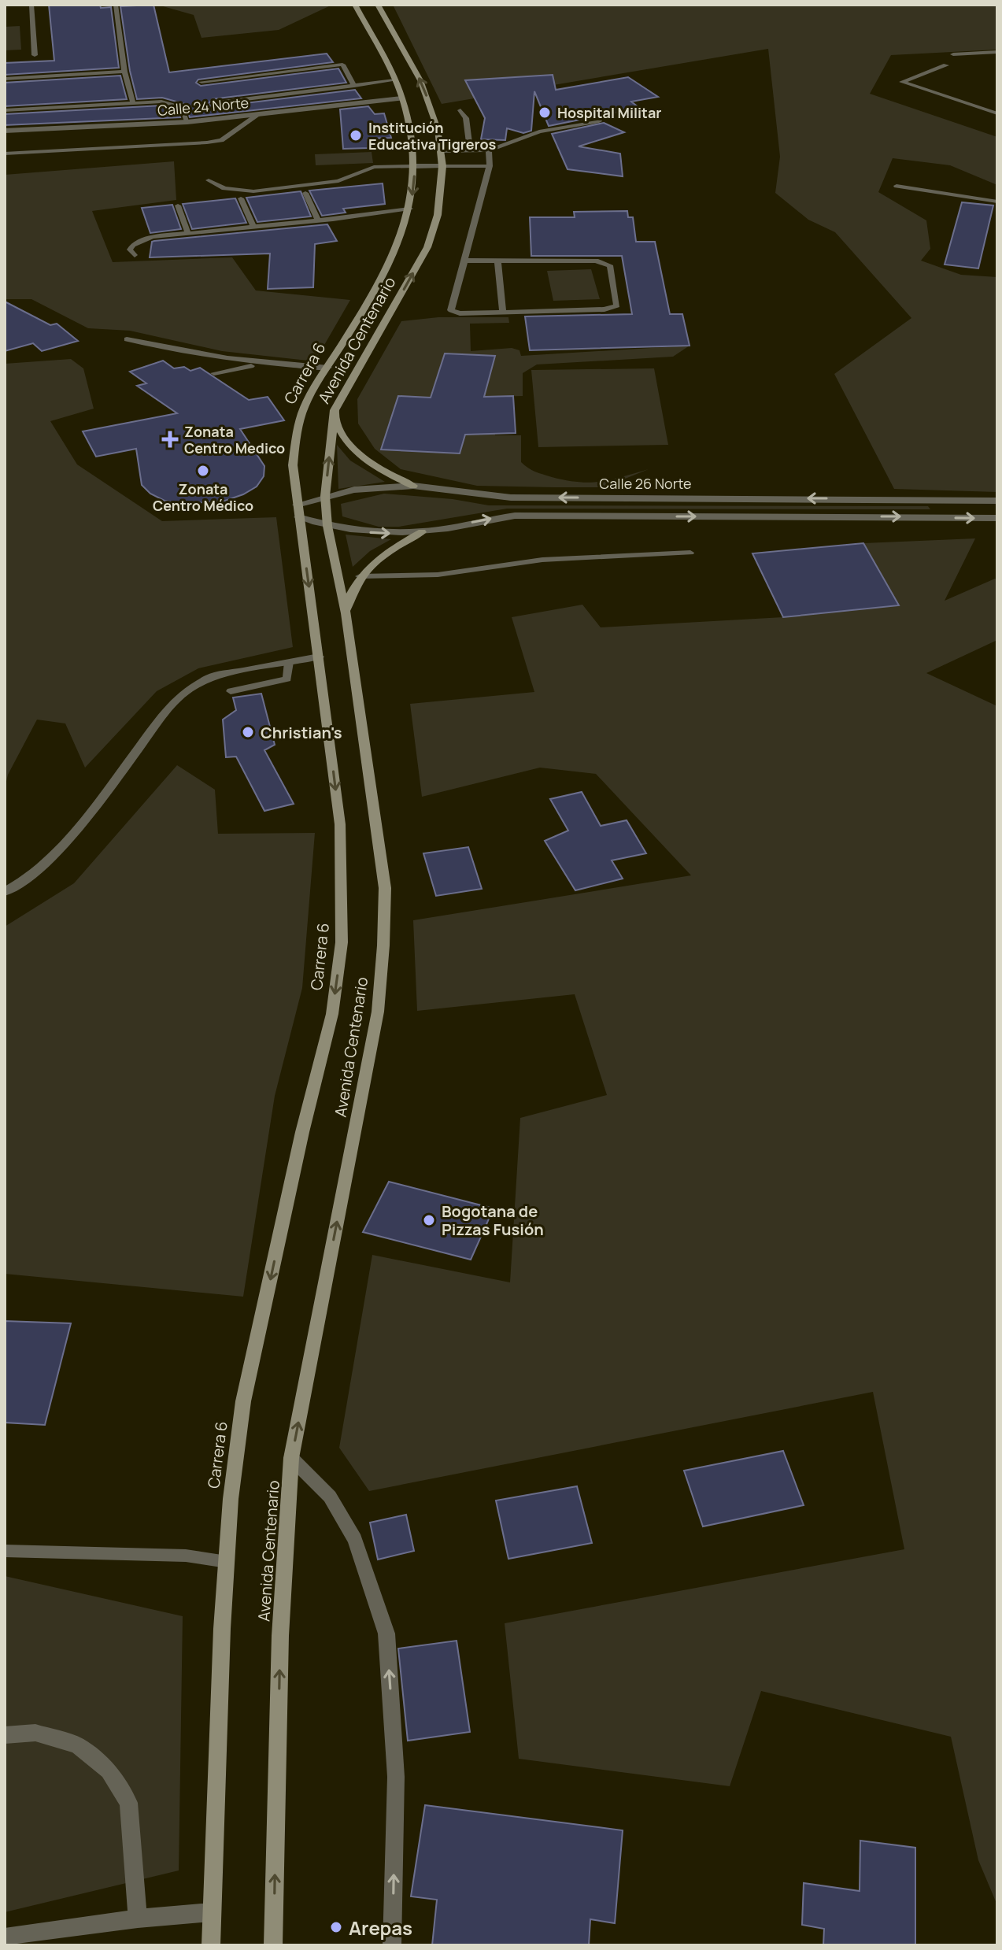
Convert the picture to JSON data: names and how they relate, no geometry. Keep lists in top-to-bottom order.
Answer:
{
  "streets": {
    "main road": ["Avenida Centenario", "Carrera 6"],
    "street": ["Calle 24 Norte", "Calle 26 Norte"]
  },
  "crossings": [
    ["Calle 24 Norte", "Carrera 6"],
    ["Avenida Centenario", "Calle 26 Norte"],
    ["Carrera 6", "Calle 26 Norte"]
  ],
  "one_way": ["Avenida Centenario", "Carrera 6"],
  "places": {
    "other": [
      "Hospital Militar",
      "Institución Educativa Tigreros",
      "Zonata Centro Médico",
      "Christian's",
      "Bogotana de Pizzas Fusión",
      "Arepas"
    ],
    "health": ["Zonata Centro Medico"]
  }
}
